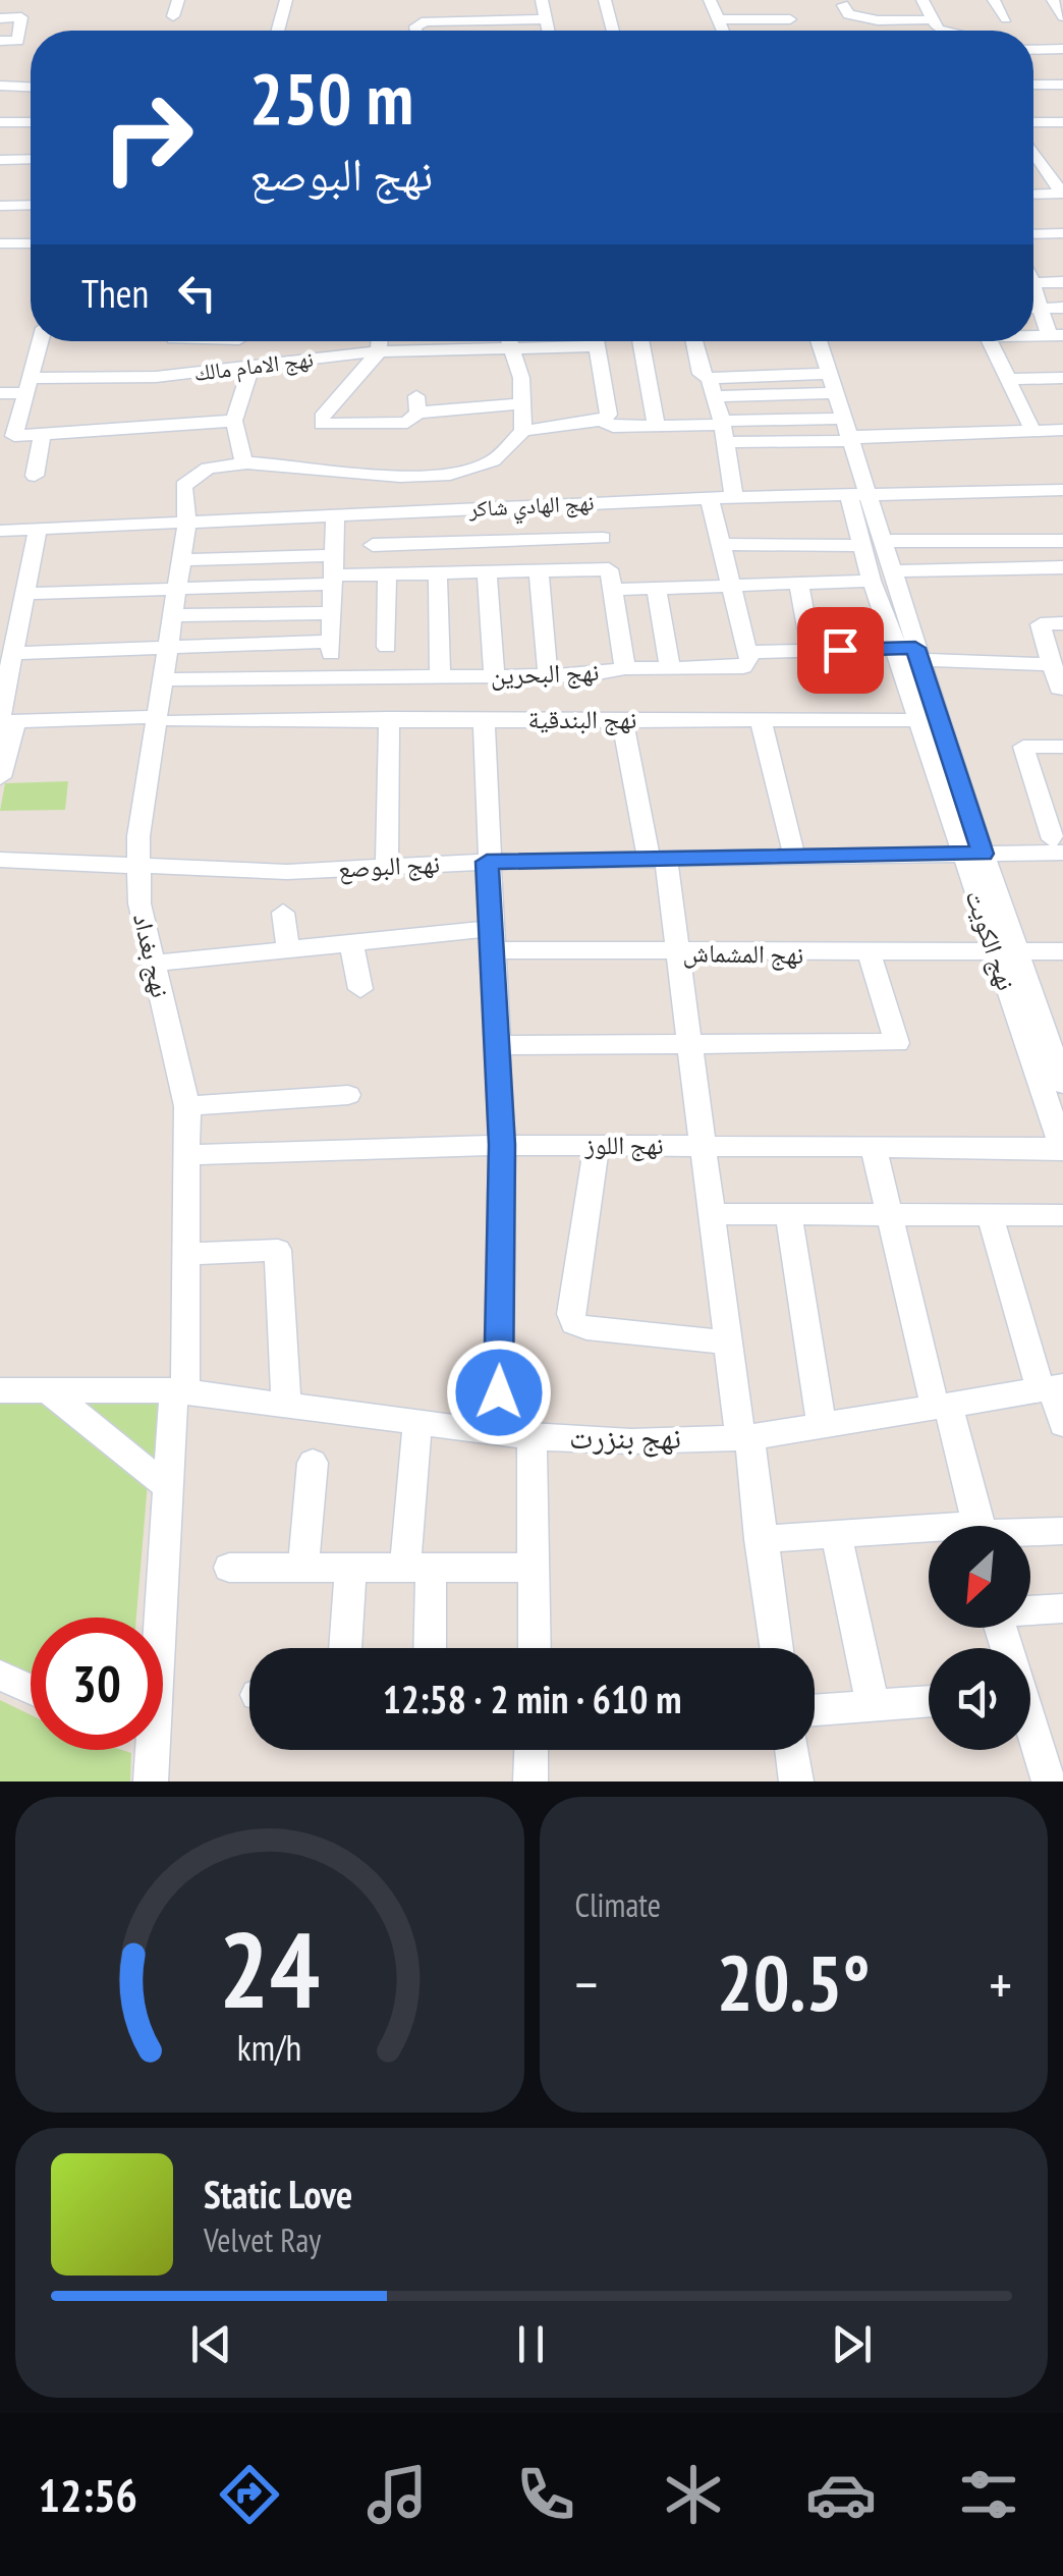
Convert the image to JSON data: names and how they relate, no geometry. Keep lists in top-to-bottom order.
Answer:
{
  "streets": {
    "street": [
      "نهج الامام مالك",
      "نهج الهادي شاكر",
      "نهج البحرين",
      "نهج البندقية",
      "نهج البوصع",
      "نهج الكويت",
      "نهج المشماش",
      "نهج بغداد",
      "نهج اللوز",
      "نهج بنزرت"
    ]
  },
  "crossings": [
    ["نهج الهادي شاكر", "نهج الكويت"],
    ["نهج الهادي شاكر", "نهج بغداد"],
    ["نهج البحرين", "نهج الكويت"],
    ["نهج البحرين", "نهج بغداد"],
    ["نهج البندقية", "نهج الكويت"],
    ["نهج البندقية", "نهج بغداد"],
    ["نهج البوصع", "نهج الكويت"],
    ["نهج البوصع", "نهج بغداد"],
    ["نهج الكويت", "نهج المشماش"],
    ["نهج الكويت", "نهج اللوز"],
    ["نهج المشماش", "نهج بغداد"],
    ["نهج بغداد", "نهج اللوز"],
    ["نهج بغداد", "نهج بنزرت"]
  ],
  "north": "bottom left",
  "page": {
    "turn": ["250 m", "نهج البوصع"],
    "then": "Then",
    "limit": "30",
    "trip": "12:58 · 2 min · 610 m",
    "tile": "Climate",
    "heat": ["−", "20.5°", "+"],
    "song": ["Static Love", "Velvet Ray"],
    "tabs": "12:56",
    "gauge": ["24", "km/h"]
  }
}
